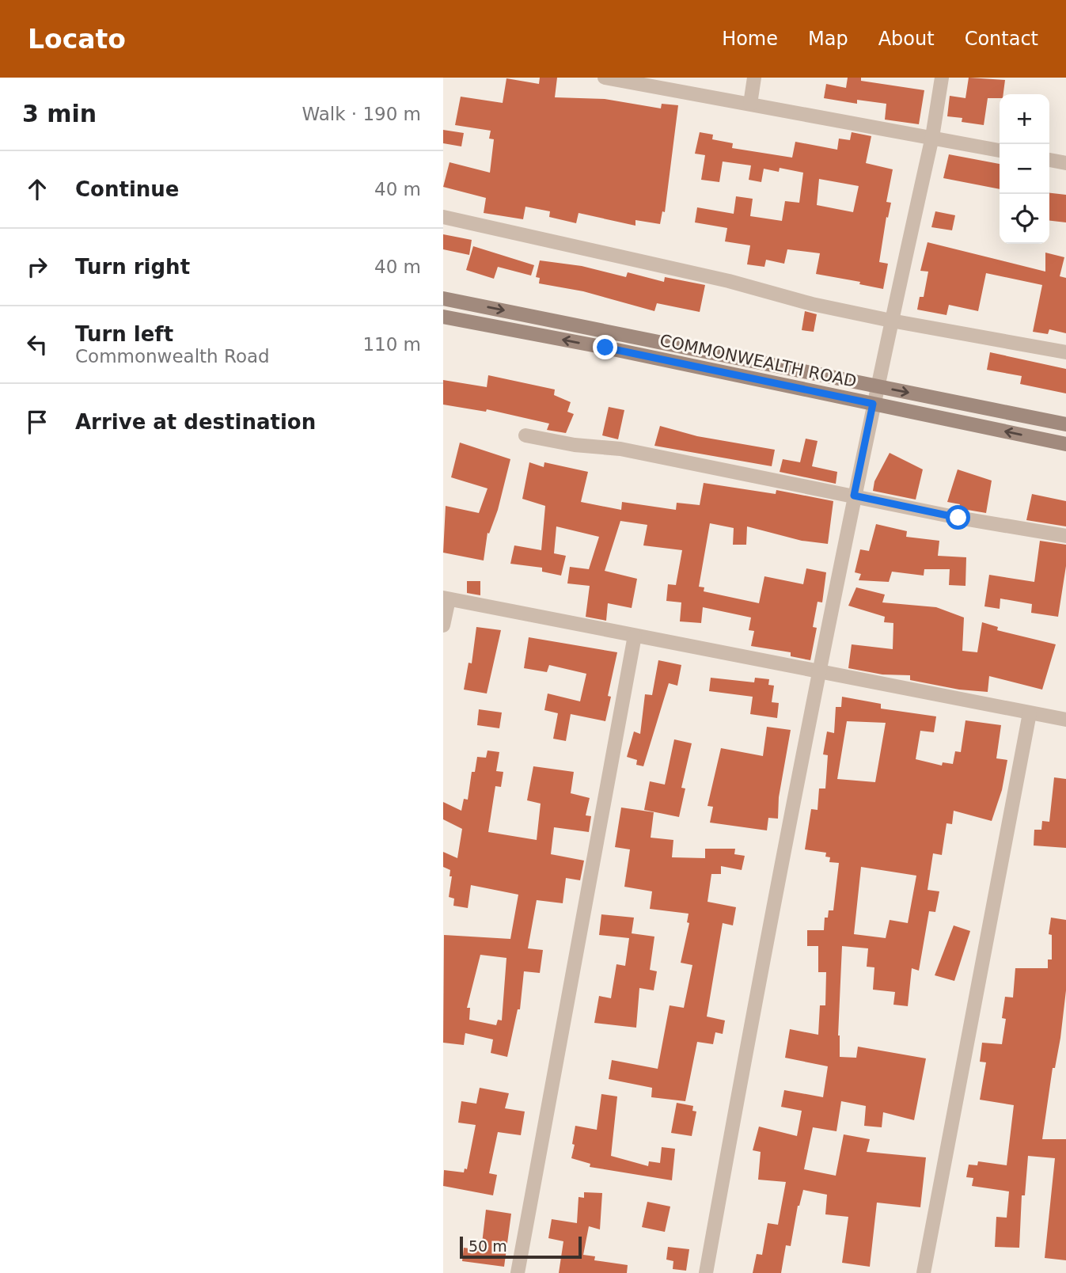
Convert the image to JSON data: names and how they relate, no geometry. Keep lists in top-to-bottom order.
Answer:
{
  "streets": {
    "main road": ["COMMONWEALTH ROAD"]
  },
  "scale_bar": "50 m",
  "page": {
    "header": "Locato",
    "nav": [
      "Home",
      "Map",
      "About",
      "Contact"
    ],
    "heading": ["3 min", "Walk · 190 m"],
    "map_buttons": ["+", "−"],
    "list": [
      ["Continue", "40 m"],
      ["Turn right", "40 m"],
      ["Turn left", "Commonwealth Road", "110 m"],
      "Arrive at destination"
    ],
    "scale": "50 m"
  }
}
